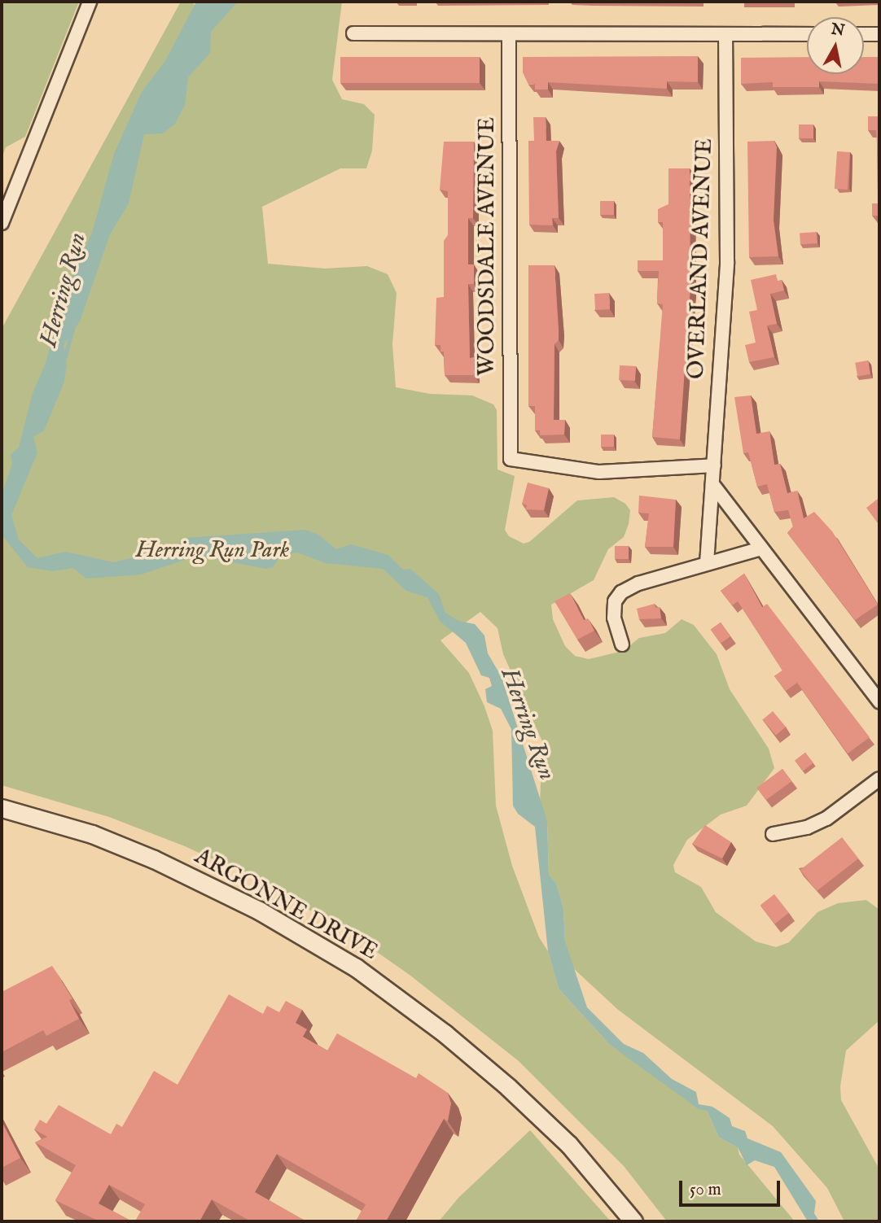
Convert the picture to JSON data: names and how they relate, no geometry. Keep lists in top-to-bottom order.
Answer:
{
  "streets": {
    "main road": ["ARGONNE DRIVE"],
    "street": ["WOODSDALE AVENUE", "OVERLAND AVENUE"]
  },
  "crossings": [
    ["WOODSDALE AVENUE", "OVERLAND AVENUE"]
  ],
  "water": ["Herring Run"],
  "parks": ["Herring Run Park"],
  "scale_bar": "50 m",
  "north": "top"
}
